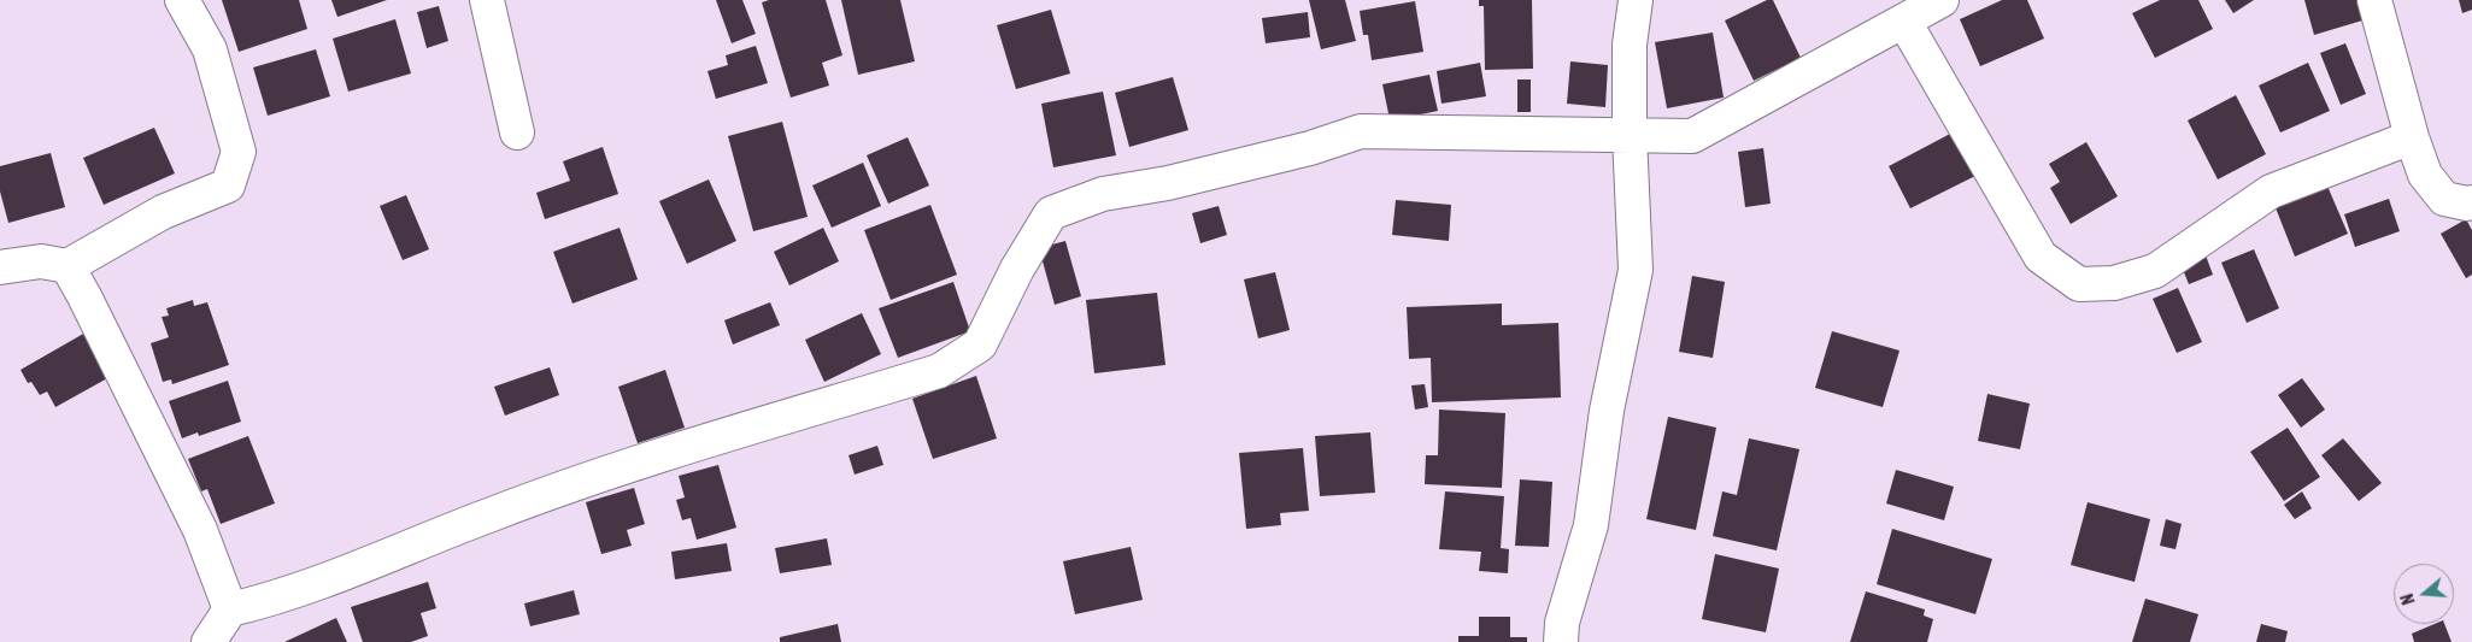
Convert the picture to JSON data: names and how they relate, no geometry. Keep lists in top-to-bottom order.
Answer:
{
  "north": "left"
}
